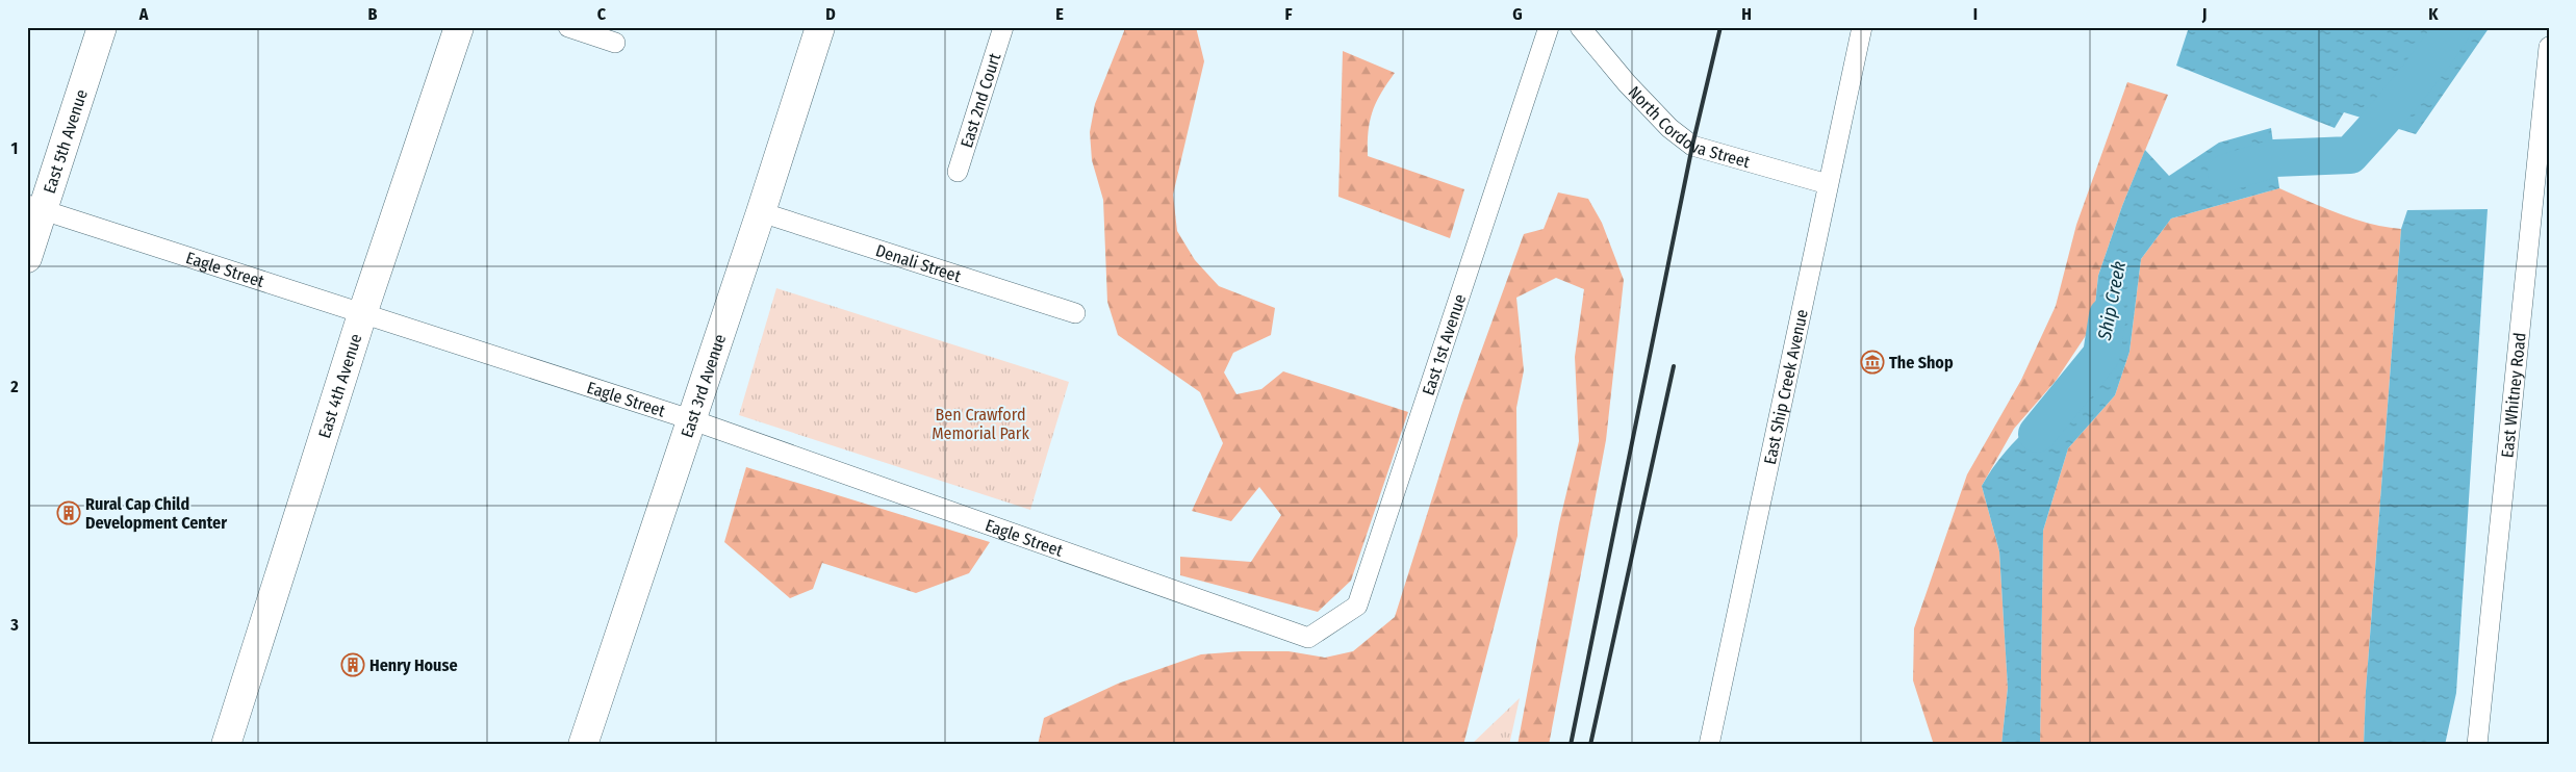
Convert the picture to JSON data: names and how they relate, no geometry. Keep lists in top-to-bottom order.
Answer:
{
  "streets": {
    "main road": ["East 5th Avenue", "East 4th Avenue", "East 3rd Avenue"],
    "street": [
      "East 2nd Court",
      "North Cordova Street",
      "Denali Street",
      "Eagle Street",
      "East 1st Avenue",
      "East Ship Creek Avenue",
      "East Whitney Road"
    ]
  },
  "crossings": [
    ["North Cordova Street", "East Ship Creek Avenue"],
    ["East 5th Avenue", "Eagle Street"],
    ["Denali Street", "East 3rd Avenue"],
    ["Eagle Street", "East 1st Avenue"],
    ["Eagle Street", "East 4th Avenue"],
    ["Eagle Street", "East 3rd Avenue"]
  ],
  "water": ["Ship Creek"],
  "parks": ["Ben Crawford Memorial Park"],
  "places": {
    "museum": ["The Shop"],
    "building": ["Rural Cap Child Development Center", "Henry House"]
  },
  "grid": {
    "columns": [
      "A",
      "B",
      "C",
      "D",
      "E",
      "F",
      "G",
      "H",
      "I",
      "J",
      "K"
    ],
    "rows": ["1", "2", "3"]
  }
}
